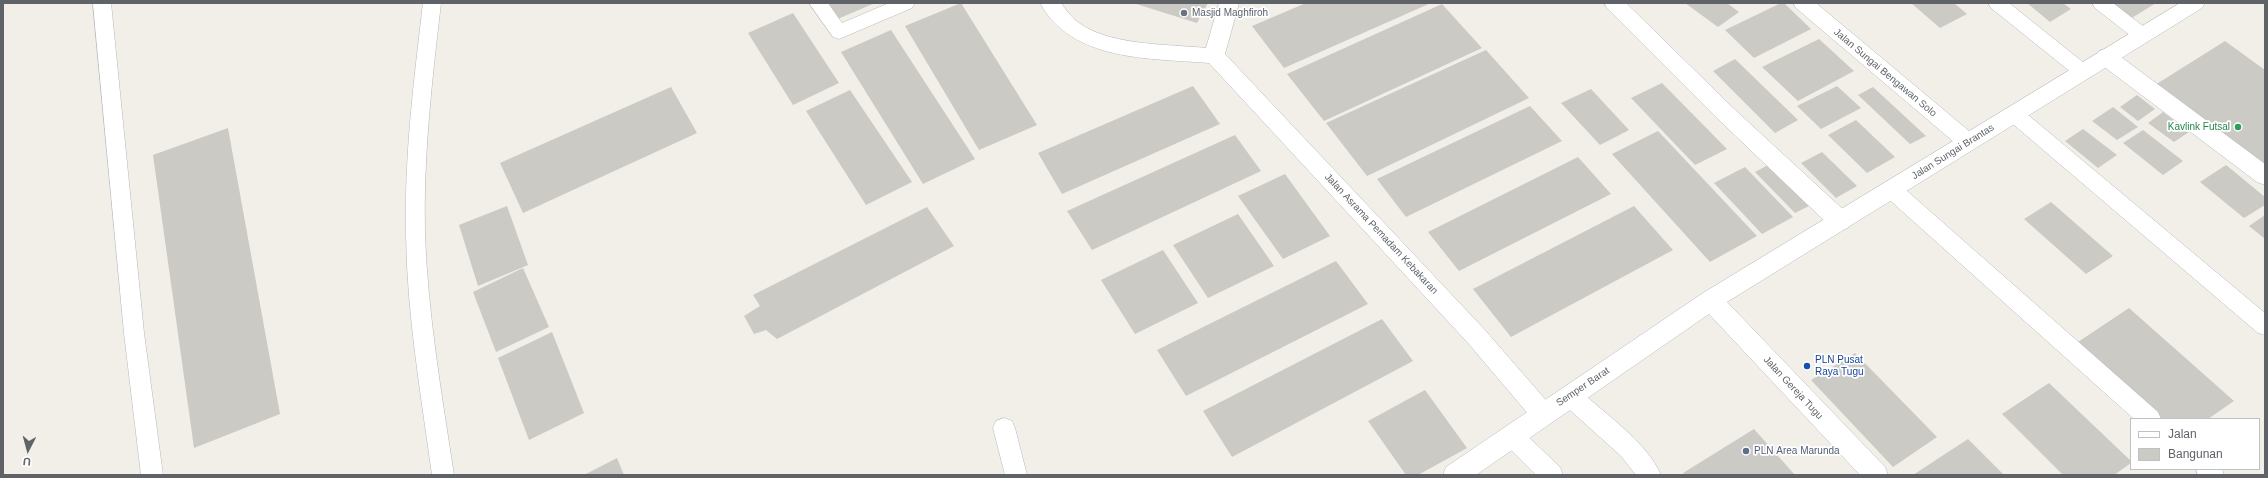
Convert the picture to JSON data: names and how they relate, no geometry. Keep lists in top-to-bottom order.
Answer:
{
  "streets": {
    "street": [
      "Jalan Sungai Bengawan Solo",
      "Jalan Sungai Brantas",
      "Jalan Asrama Pemadam Kebakaran",
      "Semper Barat",
      "Jalan Gereja Tugu"
    ]
  },
  "crossings": [
    ["Jalan Sungai Bengawan Solo", "Jalan Sungai Brantas"],
    ["Jalan Sungai Brantas", "Semper Barat"],
    ["Jalan Sungai Brantas", "Jalan Gereja Tugu"],
    ["Jalan Asrama Pemadam Kebakaran", "Semper Barat"],
    ["Semper Barat", "Jalan Gereja Tugu"]
  ],
  "places": [
    "Masjid Maghfiroh",
    "Kavlink Futsal",
    "PLN Pusat Raya Tugu",
    "PLN Area Marunda"
  ],
  "legend": ["Jalan", "Bangunan"],
  "north": "bottom"
}
